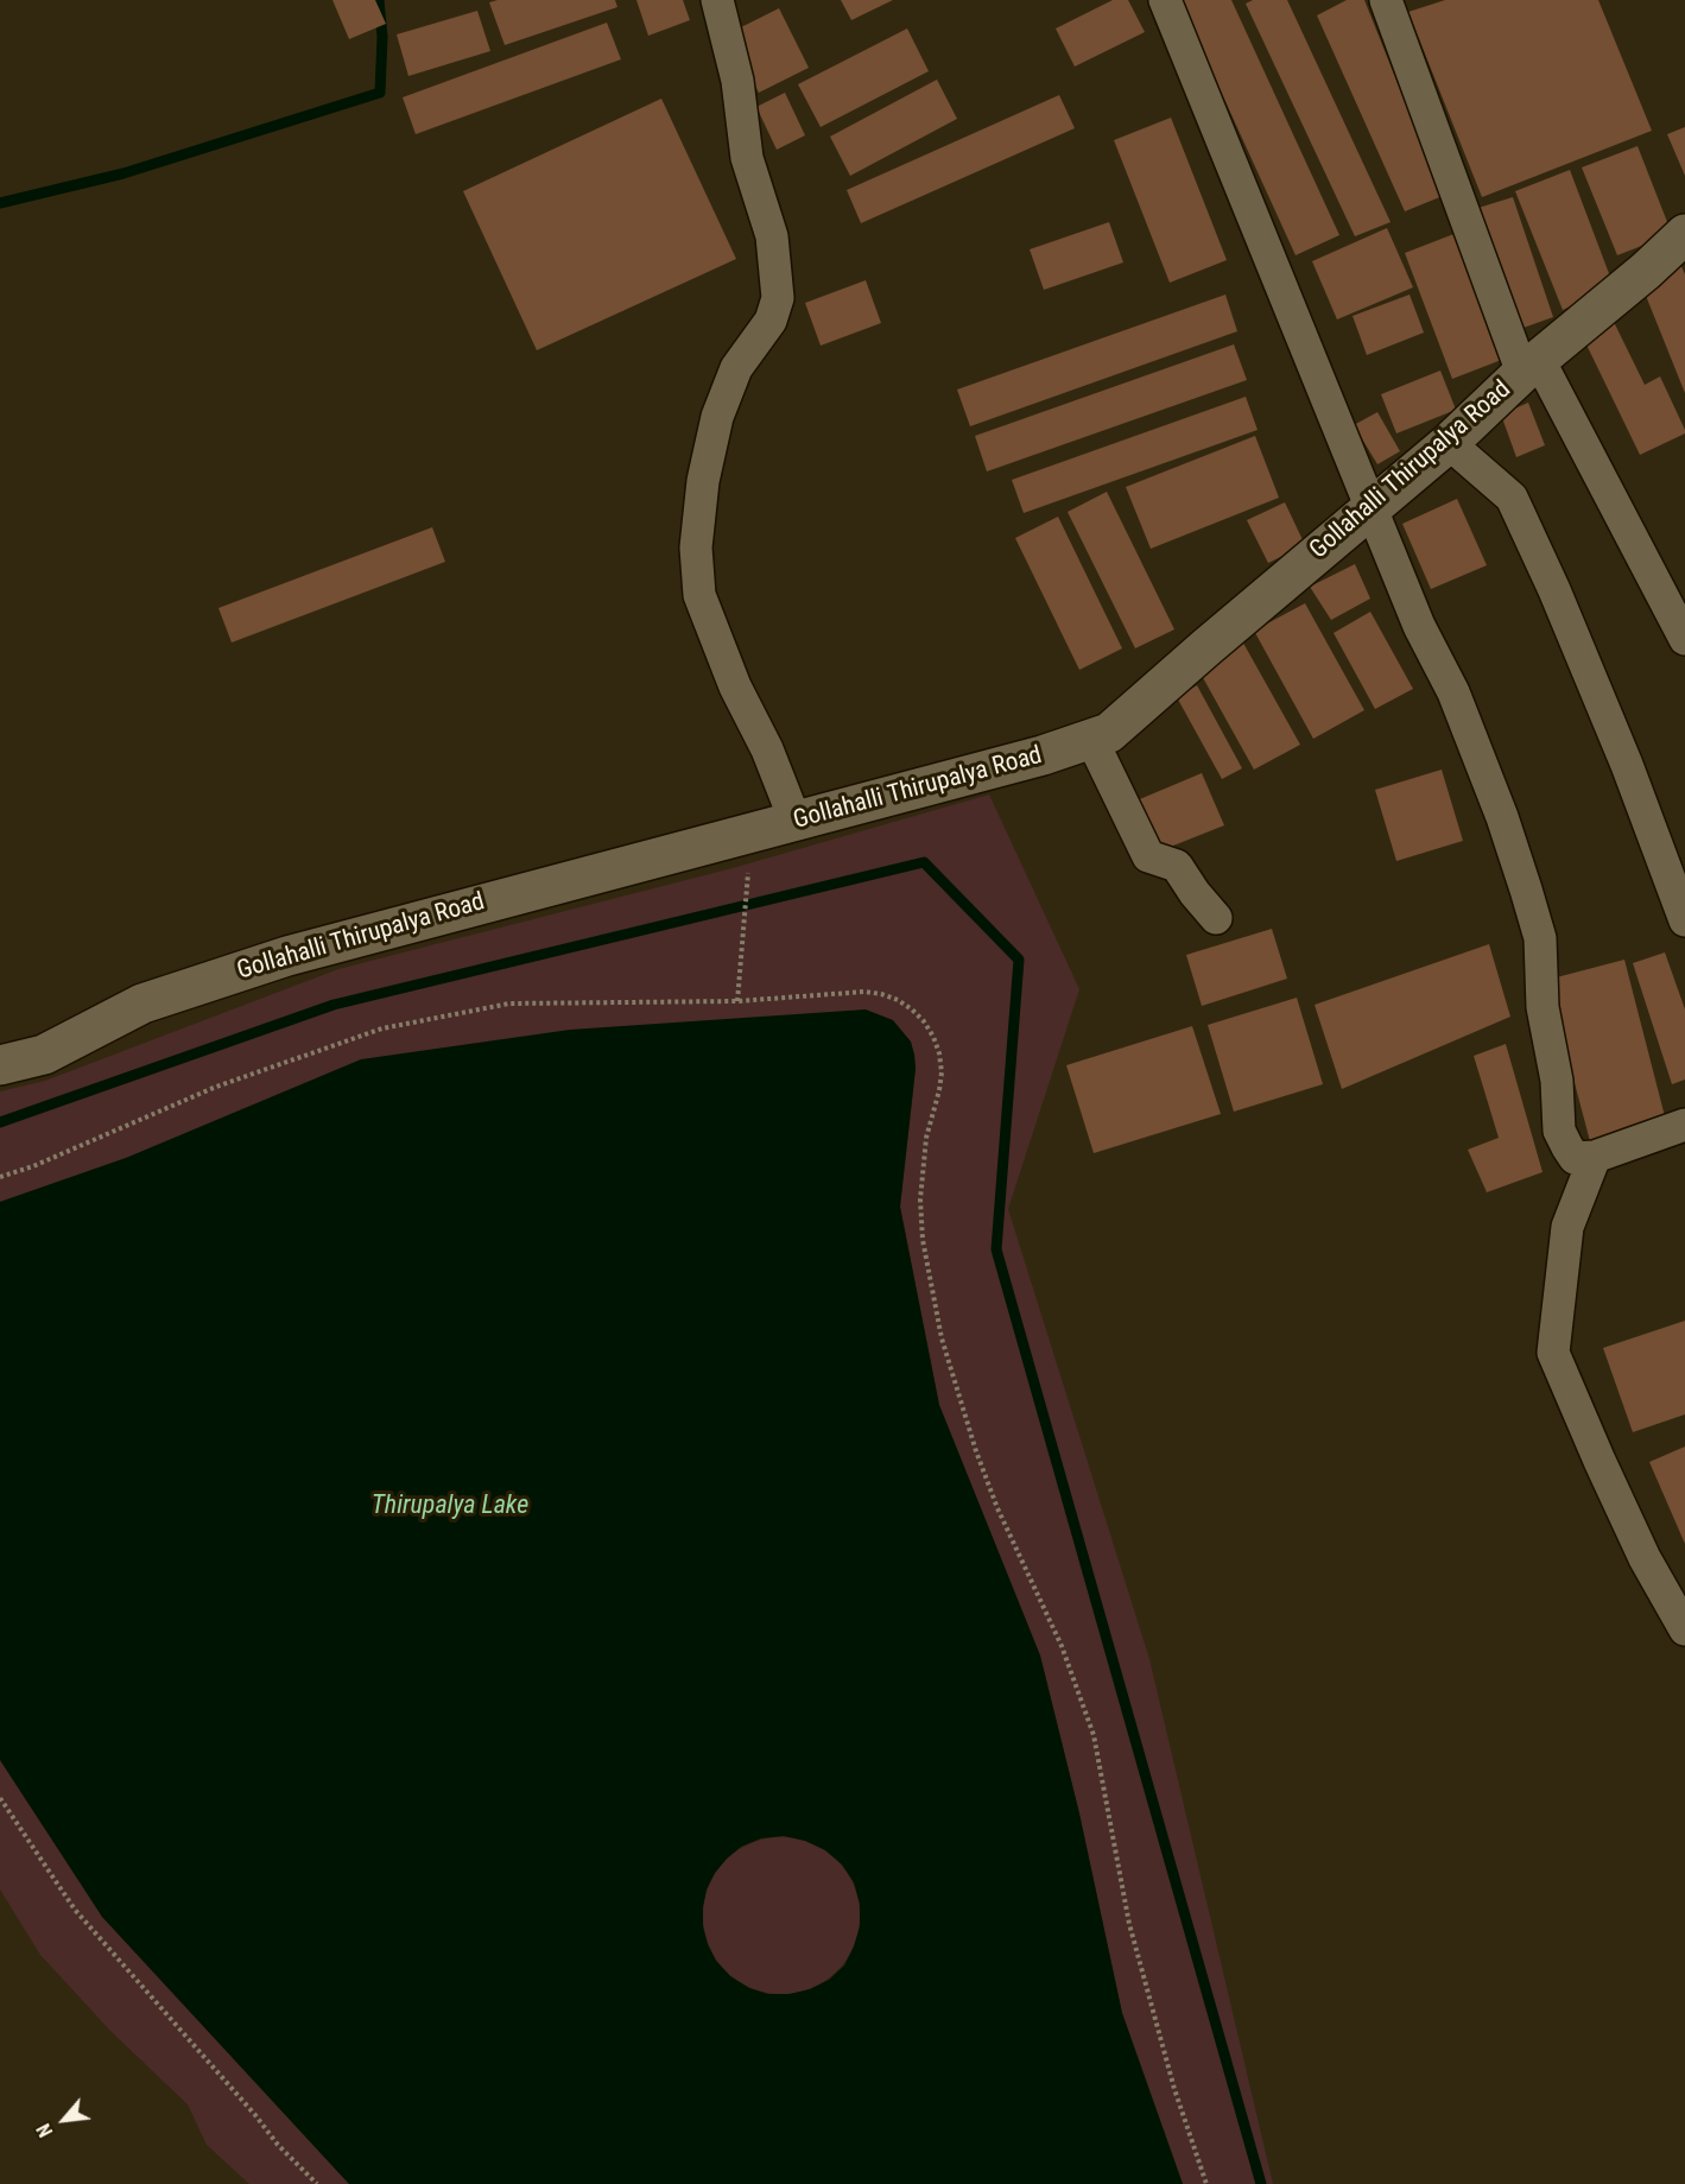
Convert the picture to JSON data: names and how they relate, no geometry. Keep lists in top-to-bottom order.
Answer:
{
  "streets": {
    "street": ["Gollahalli Thirupalya Road"]
  },
  "water": ["Thirupalya Lake"],
  "north": "bottom left"
}
